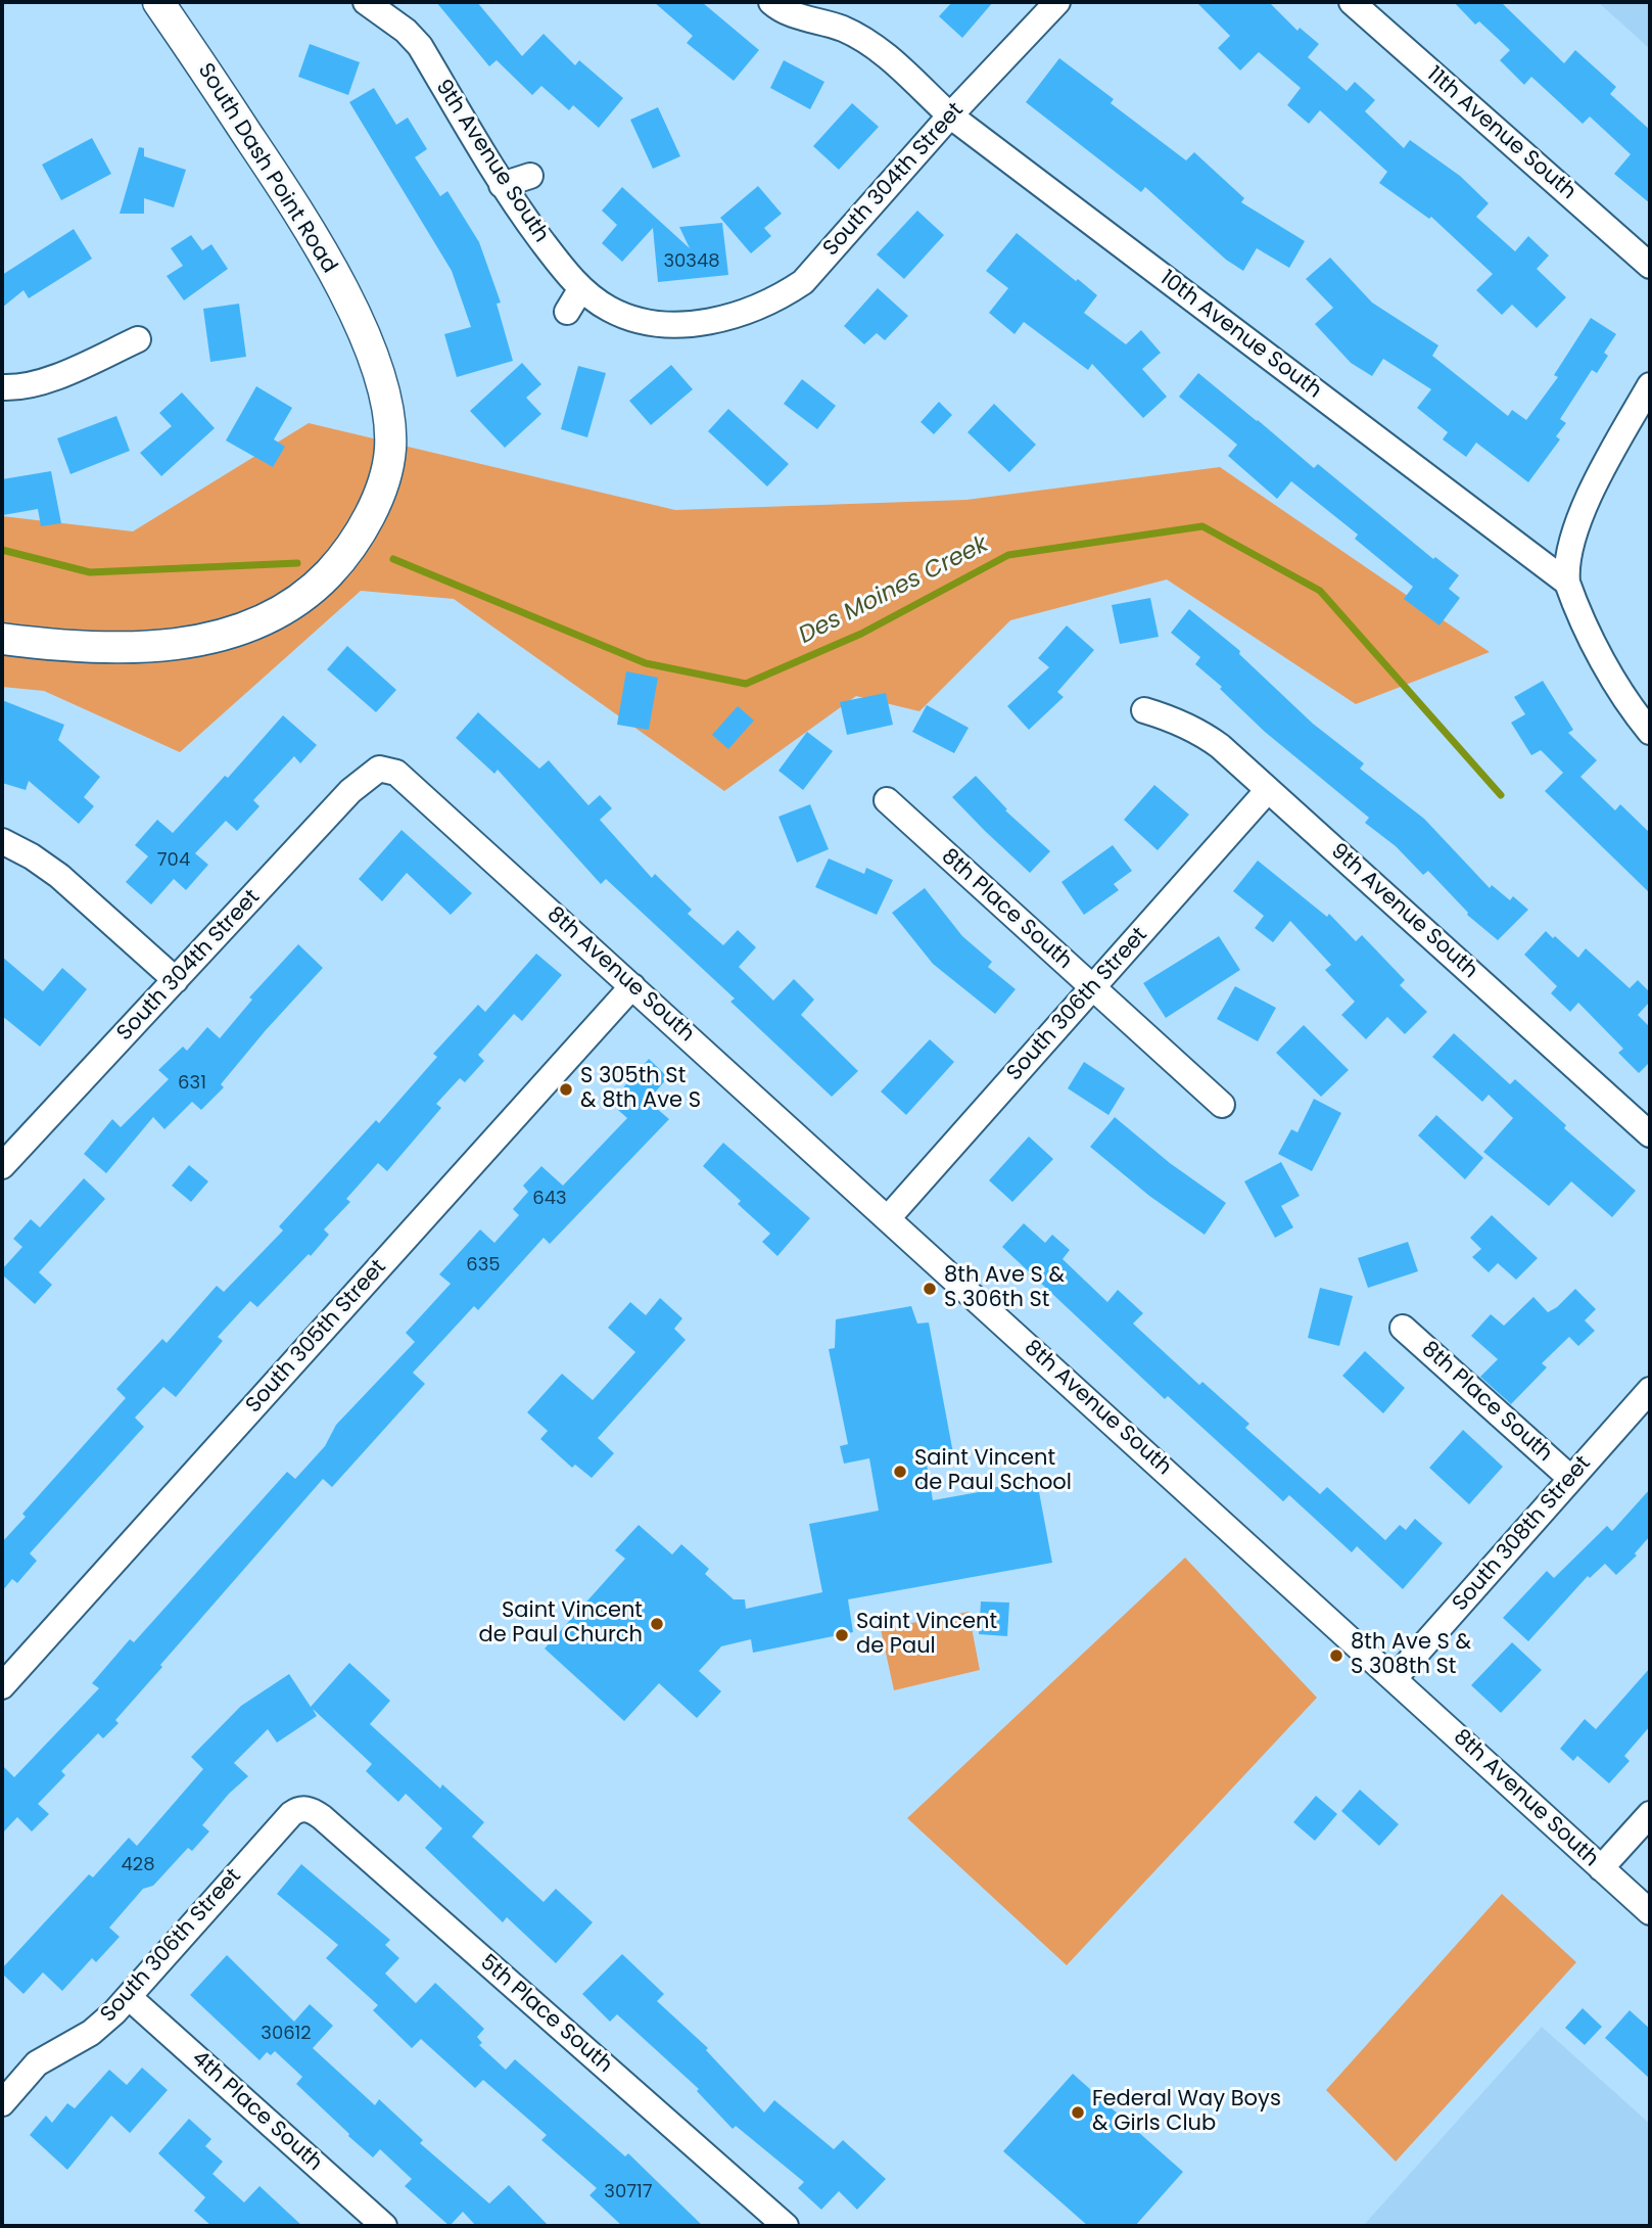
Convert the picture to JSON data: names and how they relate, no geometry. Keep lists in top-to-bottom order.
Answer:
{
  "streets": {
    "main road": ["South Dash Point Road"],
    "street": [
      "11th Avenue South",
      "9th Avenue South",
      "South 304th Street",
      "10th Avenue South",
      "8th Place South",
      "8th Avenue South",
      "South 306th Street",
      "South 305th Street",
      "South 308th Street",
      "5th Place South",
      "4th Place South"
    ]
  },
  "crossings": [
    ["9th Avenue South", "South 304th Street"],
    ["9th Avenue South", "South 306th Street"],
    ["South 304th Street", "10th Avenue South"],
    ["South 304th Street", "8th Avenue South"],
    ["8th Place South", "South 306th Street"],
    ["8th Place South", "South 308th Street"],
    ["8th Avenue South", "South 306th Street"],
    ["8th Avenue South", "South 305th Street"],
    ["8th Avenue South", "South 308th Street"],
    ["South 306th Street", "5th Place South"],
    ["South 306th Street", "4th Place South"]
  ],
  "water": ["Des Moines Creek"],
  "places": [
    "S 305th St & 8th Ave S",
    "8th Ave S & S 306th St",
    "Saint Vincent de Paul School",
    "Saint Vincent de Paul Church",
    "Saint Vincent de Paul",
    "8th Ave S & S 308th St",
    "Federal Way Boys & Girls Club"
  ],
  "house_numbers": [
    "30348",
    "704",
    "631",
    "643",
    "635",
    "428",
    "30612",
    "30717"
  ]
}
